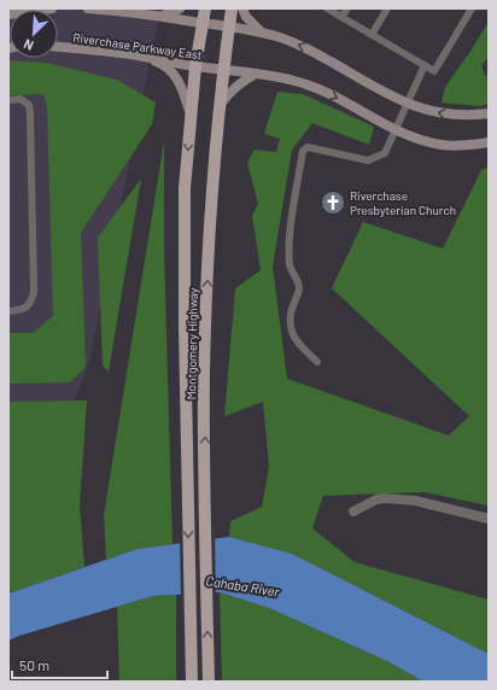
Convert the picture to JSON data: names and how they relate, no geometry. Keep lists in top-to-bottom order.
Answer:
{
  "streets": {
    "main road": ["Montgomery Highway"],
    "street": ["Riverchase Parkway East"]
  },
  "crossings": [
    ["Riverchase Parkway East", "Montgomery Highway"]
  ],
  "water": ["Cahaba River"],
  "places": {
    "church": ["Riverchase Presbyterian Church"]
  },
  "scale_bar": "50 m",
  "north": "bottom left"
}
